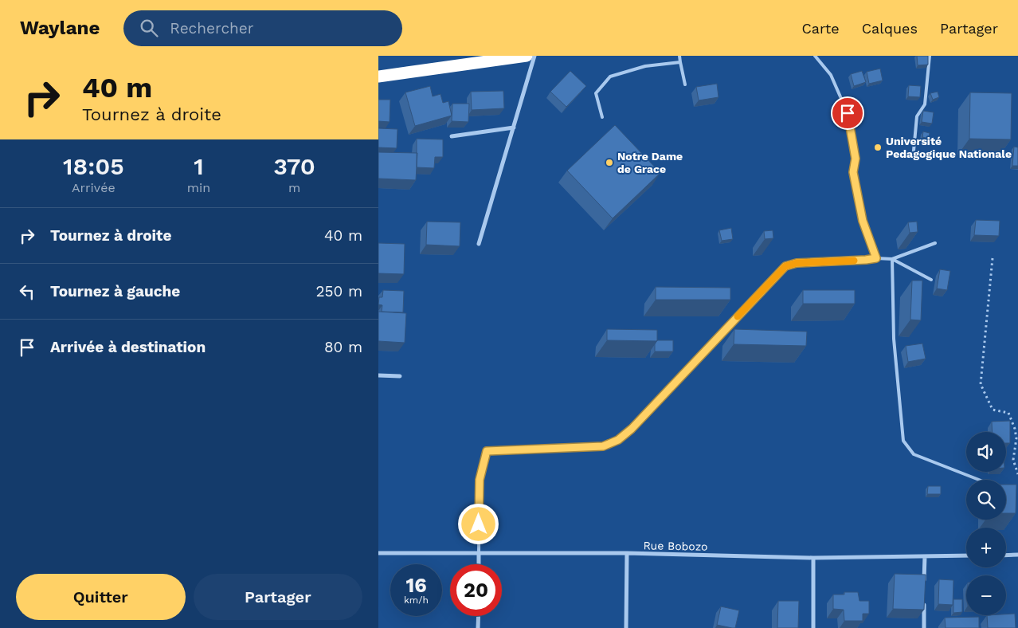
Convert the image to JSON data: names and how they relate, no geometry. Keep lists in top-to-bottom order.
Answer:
{
  "streets": {
    "street": ["Rue Bobozo"]
  },
  "places": ["Université Pedagogique Nationale", "Notre Dame de Grace"],
  "page": {
    "header": "Waylane",
    "search": "Rechercher",
    "nav": ["Carte", "Calques", "Partager"],
    "turn": ["40 m", "Tournez à droite"],
    "eta": [
      "18:05",
      "Arrivée",
      "1",
      "min",
      "370",
      "m"
    ],
    "list": [
      {
        "name": "Tournez à droite",
        "value": "40 m"
      },
      {
        "name": "Tournez à gauche",
        "value": "250 m"
      },
      {
        "name": "Arrivée à destination",
        "value": "80 m"
      }
    ],
    "map_buttons": ["+", "−"],
    "speed": "16 km/h",
    "limit": "20",
    "buttons": ["Quitter", "Partager"]
  }
}
